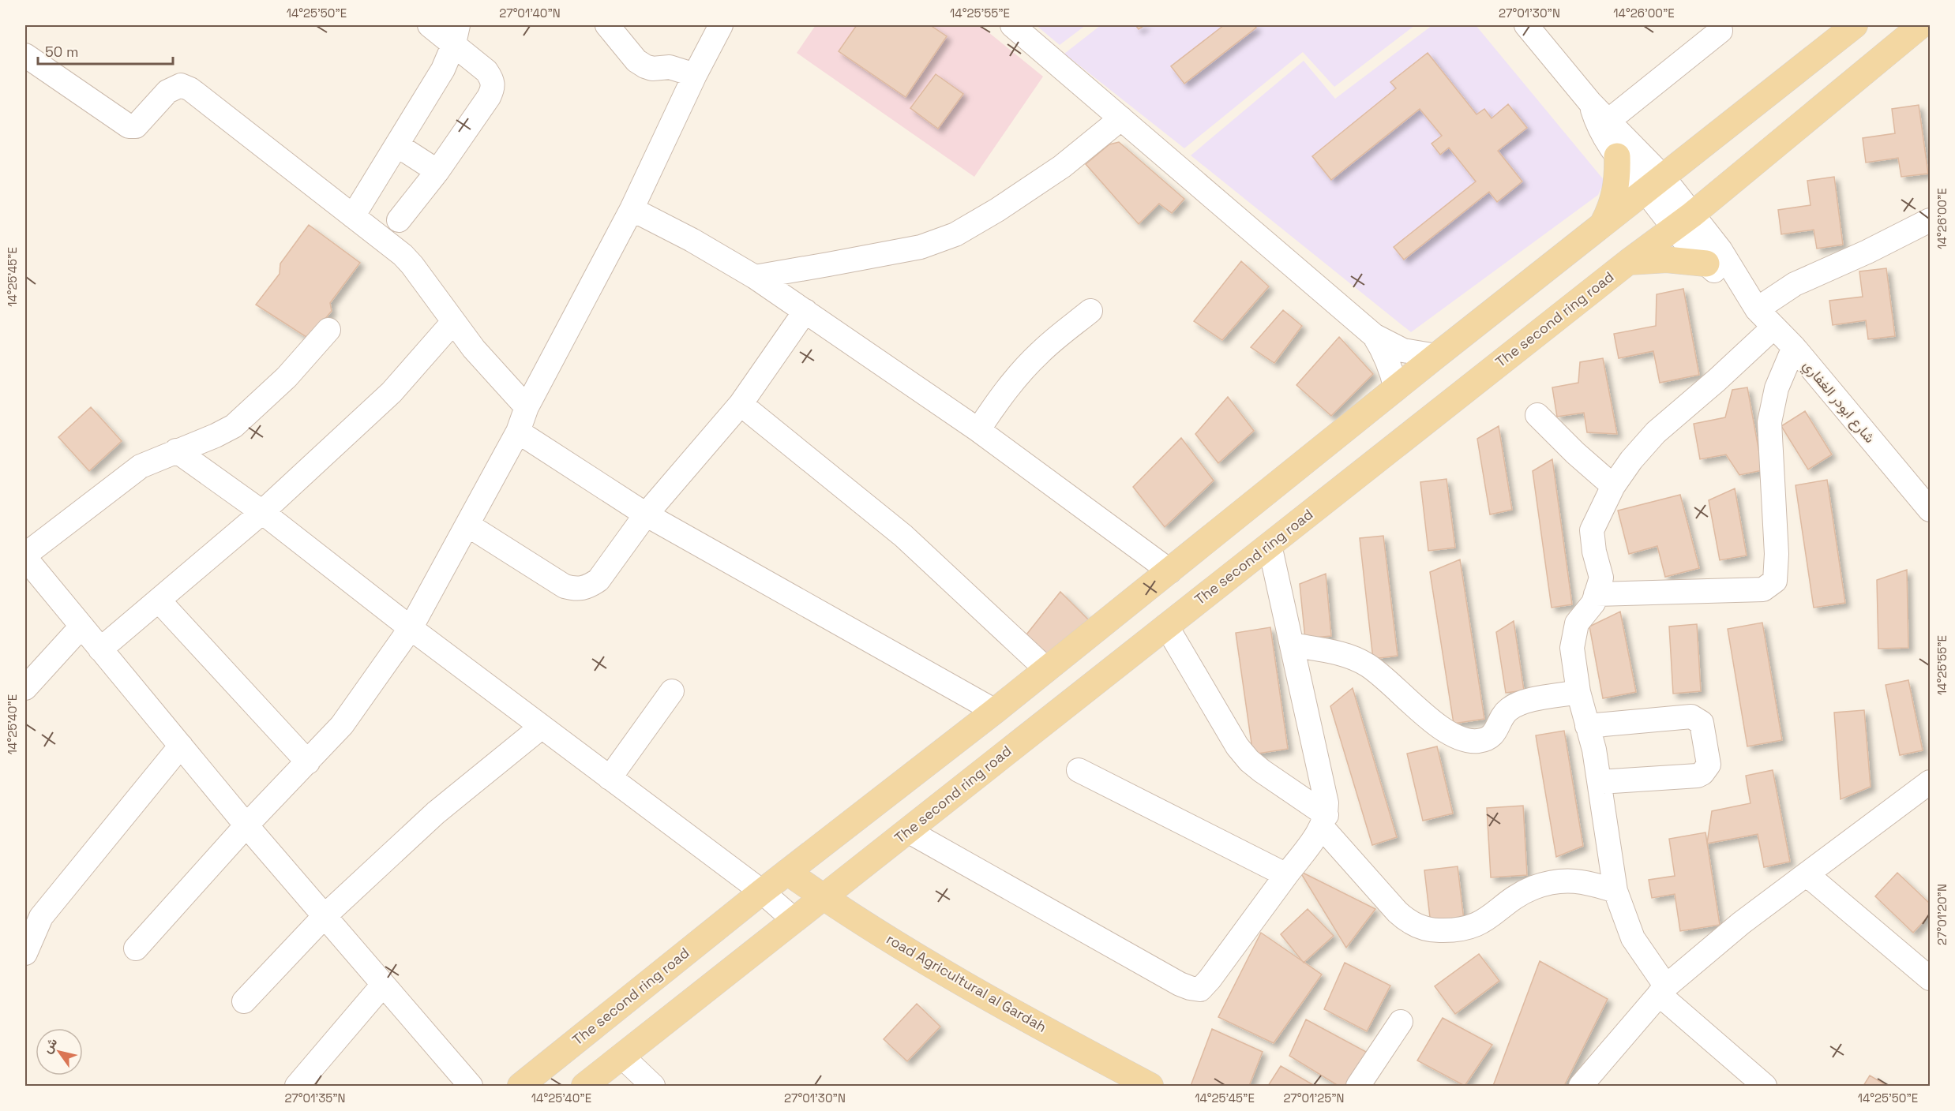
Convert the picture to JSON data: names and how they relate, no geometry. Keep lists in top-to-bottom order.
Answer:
{
  "streets": {
    "main road": ["The second ring road", "road Agricultural al Gardah"],
    "street": ["شارع ابودر الغفاري"]
  },
  "crossings": [
    ["The second ring road", "شارع ابودر الغفاري"],
    ["The second ring road", "road Agricultural al Gardah"]
  ],
  "scale_bar": "50 m",
  "north": "top left",
  "coordinates": [
    "14°25'50\"E",
    "27°01'40\"N",
    "14°25'55\"E",
    "27°01'30\"N",
    "14°26'00\"E",
    "14°25'45\"E",
    "14°25'40\"E",
    "27°01'20\"N",
    "27°01'35\"N",
    "27°01'25\"N"
  ]
}
